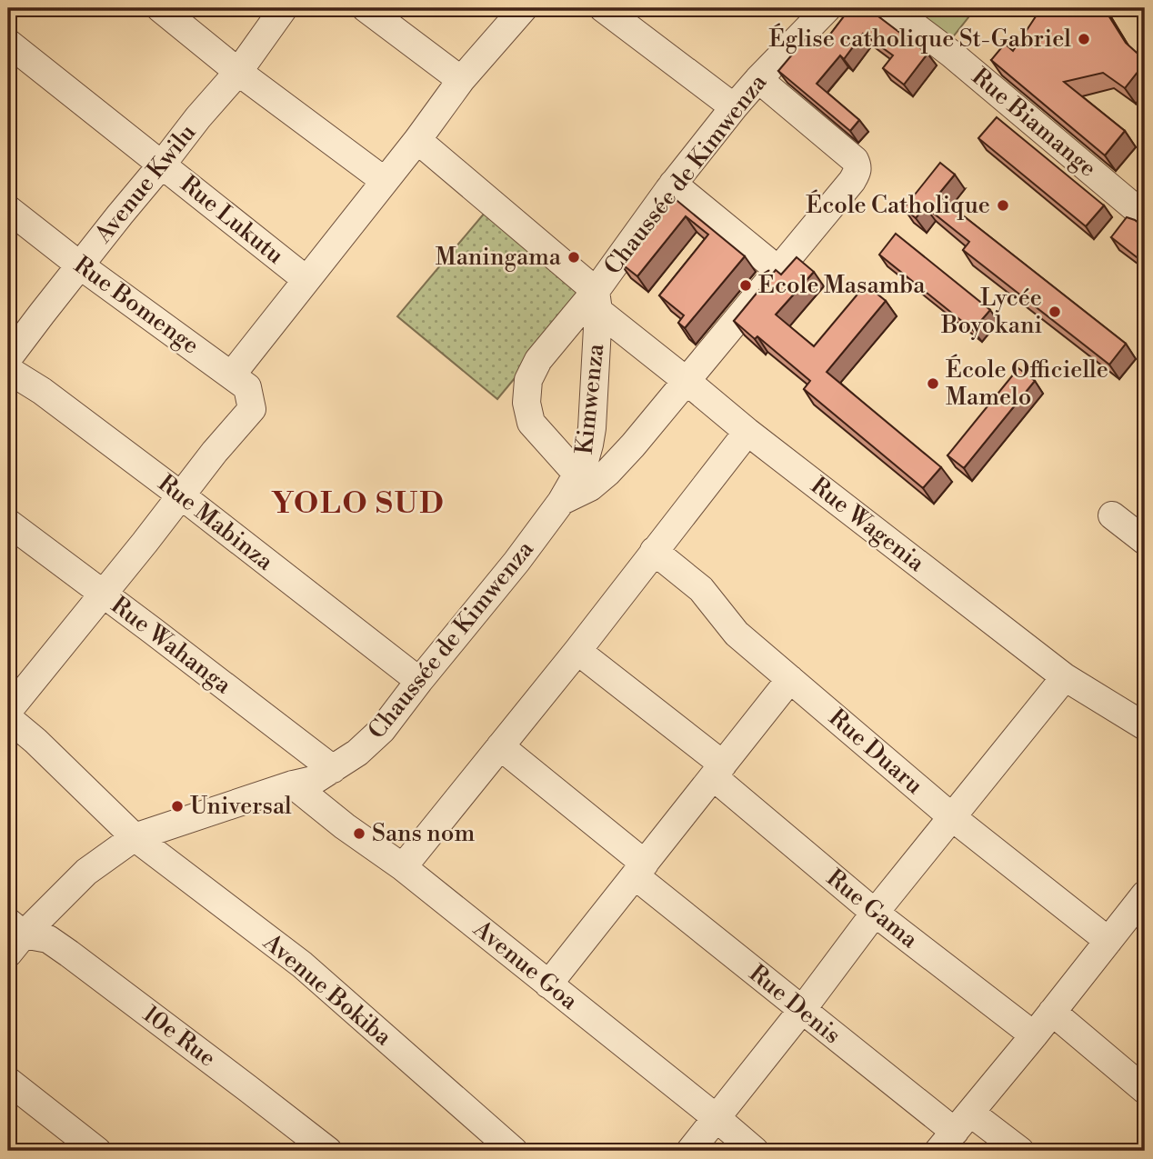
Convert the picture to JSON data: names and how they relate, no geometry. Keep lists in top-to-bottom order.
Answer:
{
  "streets": {
    "street": [
      "Rue Biamange",
      "Chaussée de Kimwenza",
      "Avenue Kwilu",
      "Rue Lukutu",
      "Rue Bomenge",
      "Kimwenza",
      "Rue Mabinza",
      "Rue Wagenia",
      "Rue Wahanga",
      "Rue Duaru",
      "Rue Gama",
      "Avenue Goa",
      "Avenue Bokiba",
      "Rue Denis",
      "10e Rue"
    ]
  },
  "crossings": [
    ["Chaussée de Kimwenza", "Kimwenza"],
    ["Chaussée de Kimwenza", "Rue Mabinza"],
    ["Chaussée de Kimwenza", "Rue Wagenia"],
    ["Chaussée de Kimwenza", "Rue Wahanga"],
    ["Chaussée de Kimwenza", "Avenue Goa"],
    ["Chaussée de Kimwenza", "Avenue Bokiba"],
    ["Chaussée de Kimwenza", "10e Rue"],
    ["Avenue Kwilu", "Rue Lukutu"],
    ["Avenue Kwilu", "Rue Bomenge"],
    ["Rue Bomenge", "Rue Mabinza"],
    ["Kimwenza", "Rue Wagenia"]
  ],
  "districts": ["YOLO SUD"],
  "places": [
    "Église catholique St-Gabriel",
    "École Catholique",
    "Maningama",
    "École Masamba",
    "Lycée Boyokani",
    "École Officielle Mamelo",
    "Universal",
    "Sans nom"
  ]
}
